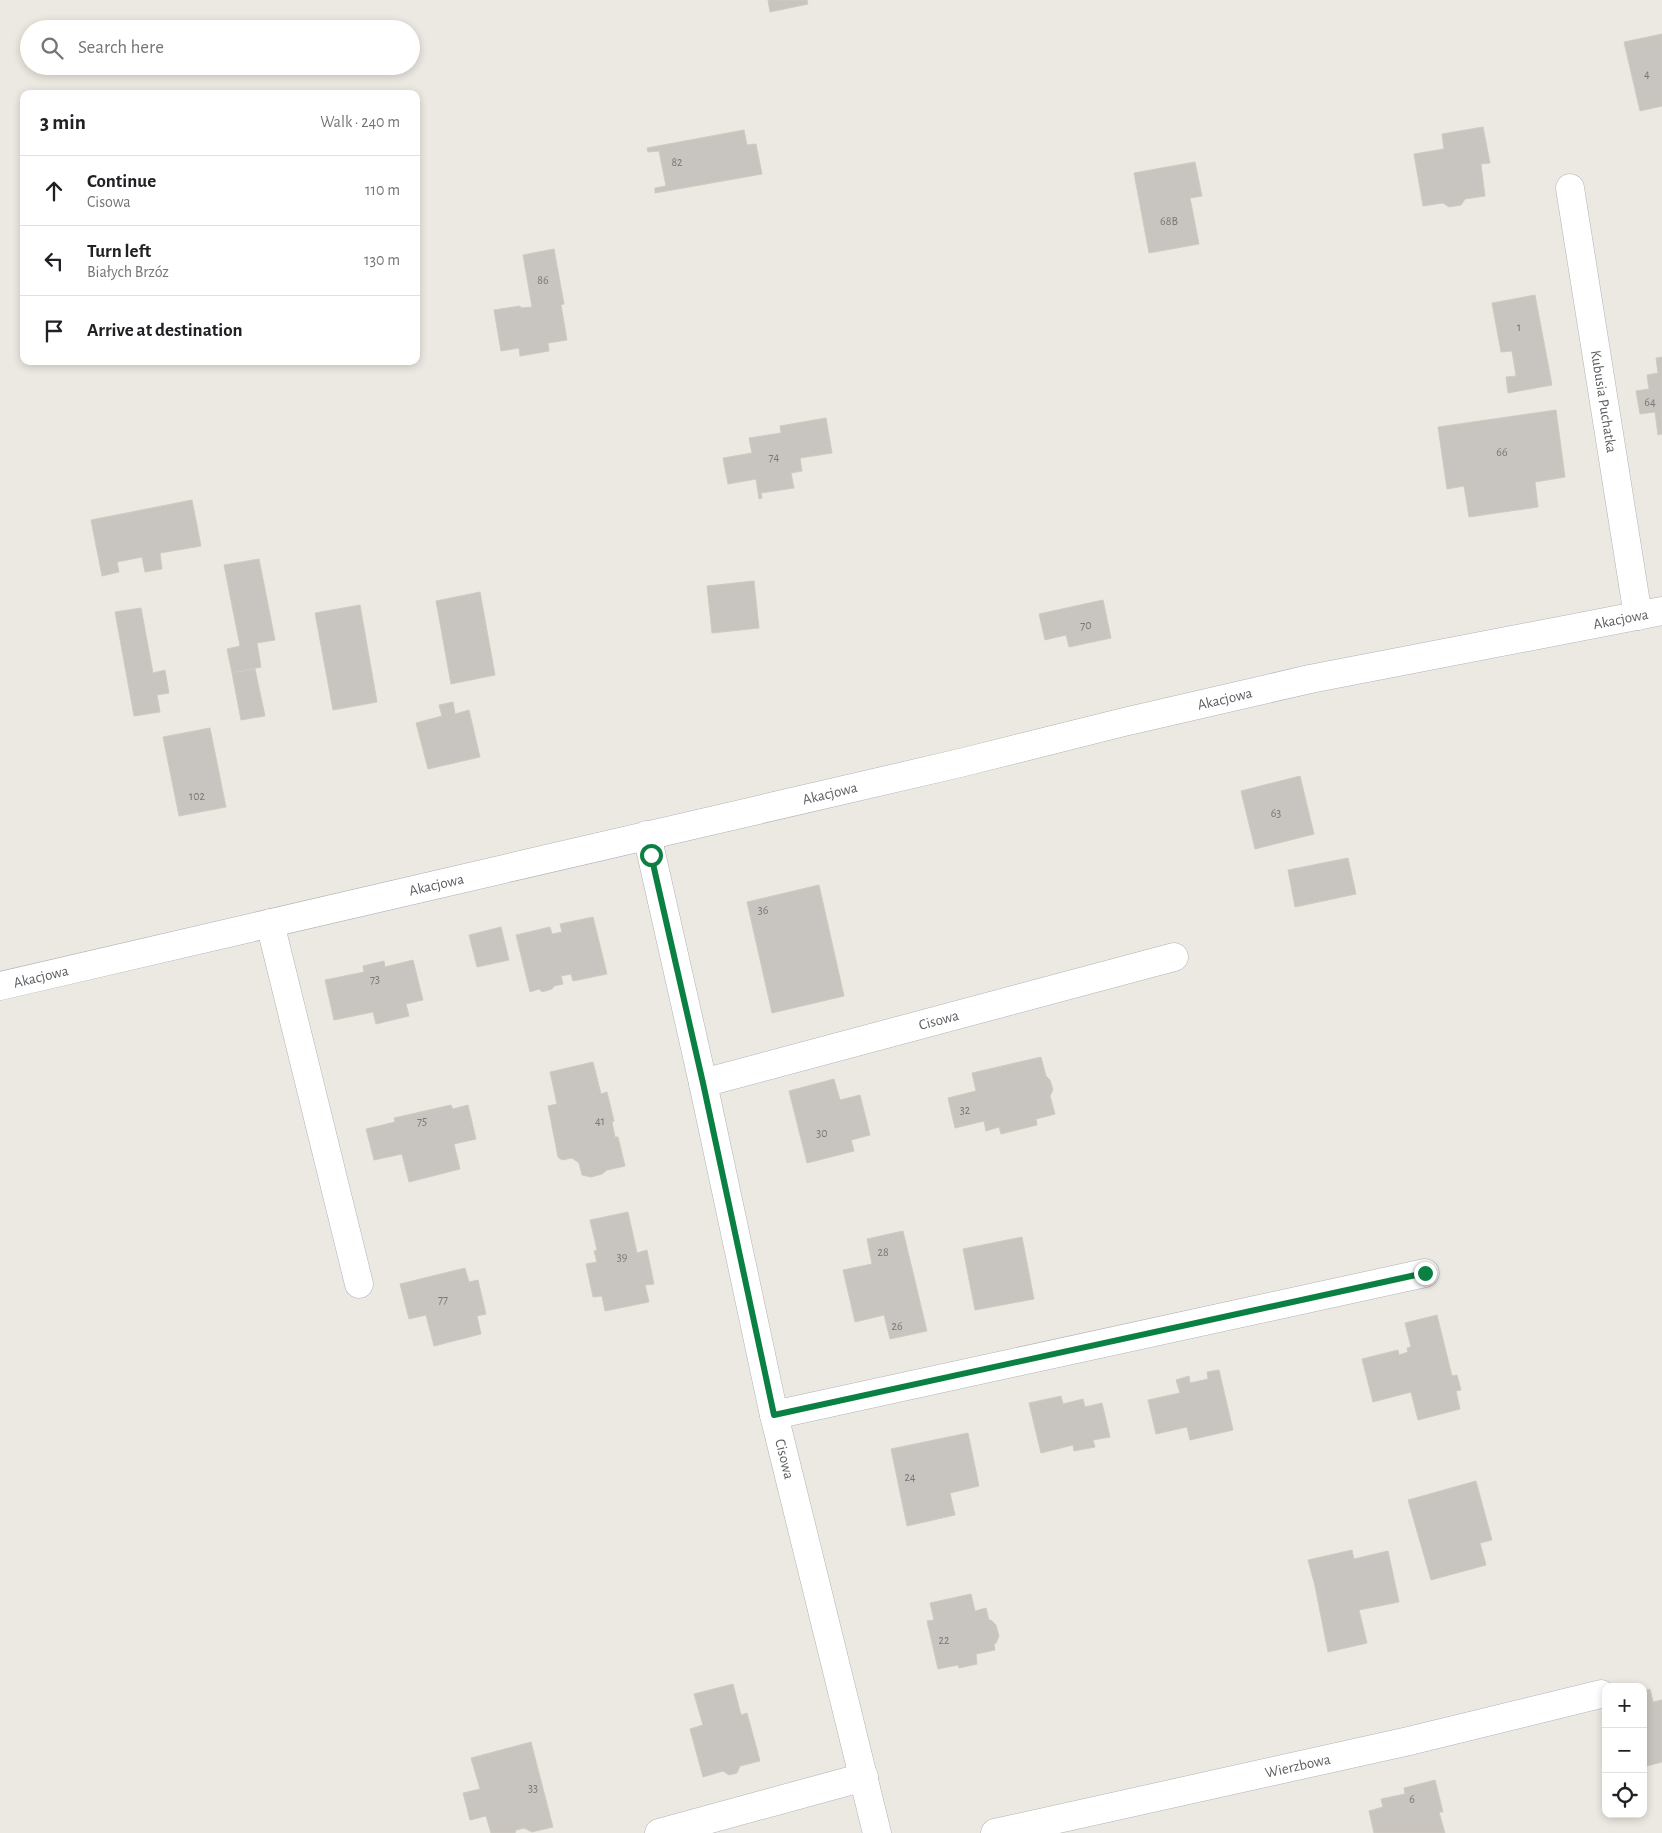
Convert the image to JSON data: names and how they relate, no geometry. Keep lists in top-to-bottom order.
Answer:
{
  "streets": {
    "street": [
      "Kubusia Puchatka",
      "Akacjowa",
      "Cisowa",
      "Wierzbowa"
    ]
  },
  "crossings": [
    ["Kubusia Puchatka", "Akacjowa"],
    ["Akacjowa", "Cisowa"]
  ],
  "house_numbers": [
    "4",
    "82",
    "68B",
    "86",
    "1",
    "64",
    "66",
    "74",
    "70",
    "102",
    "63",
    "36",
    "73",
    "32",
    "75",
    "41",
    "30",
    "28",
    "39",
    "77",
    "26",
    "24",
    "22",
    "33",
    "6"
  ],
  "page": {
    "search": "Search here",
    "heading": ["3 min", "Walk · 240 m"],
    "list": [
      ["Continue", "Cisowa", "110 m"],
      ["Turn left", "Białych Brzóz", "130 m"],
      "Arrive at destination"
    ],
    "map_buttons": ["+", "−"]
  }
}
